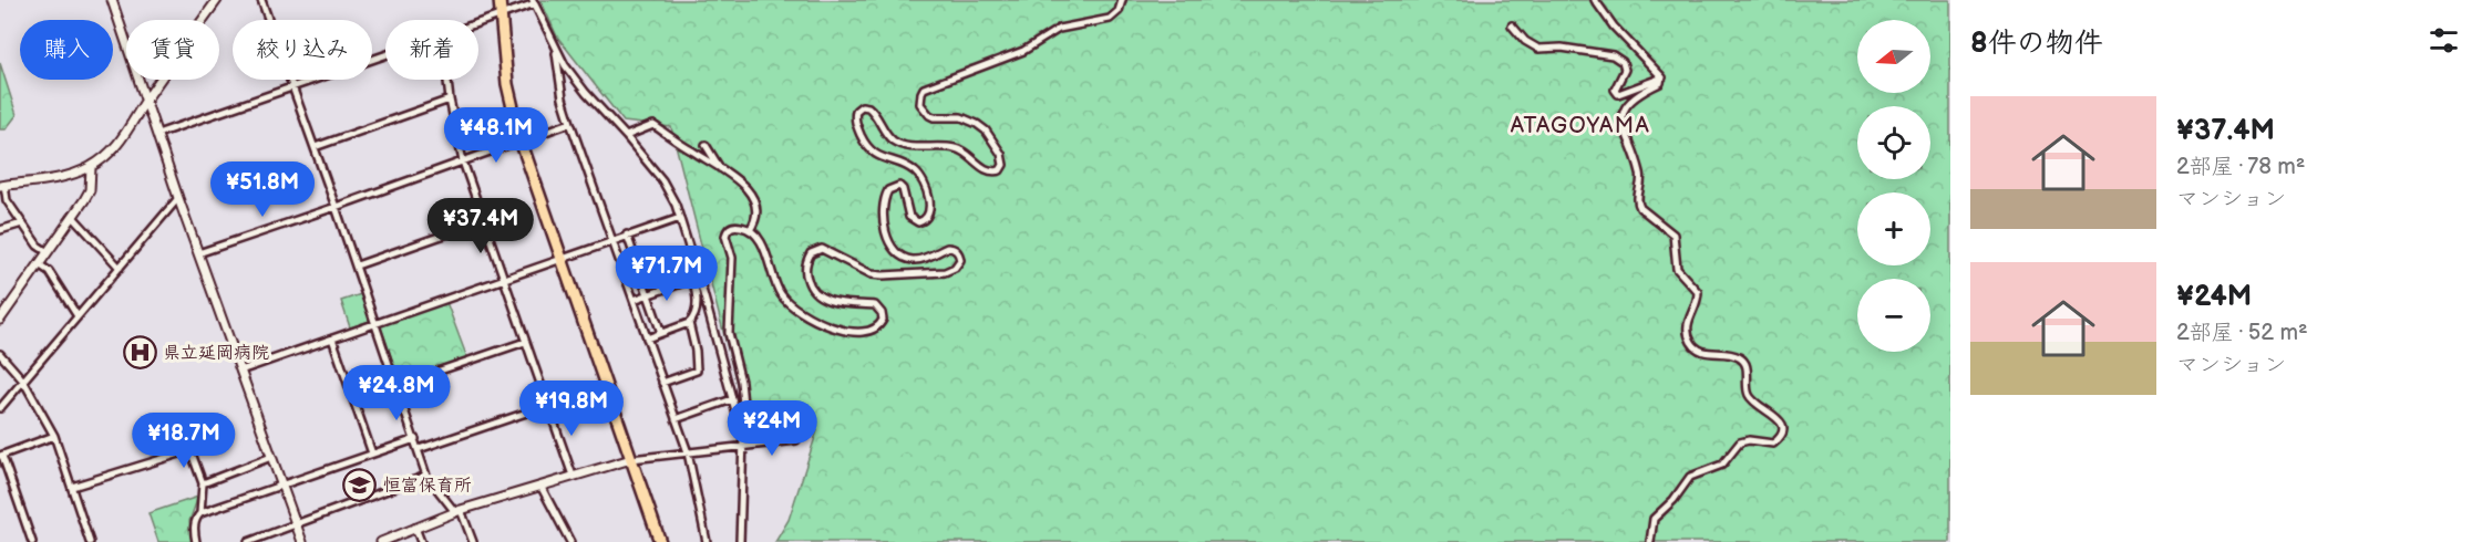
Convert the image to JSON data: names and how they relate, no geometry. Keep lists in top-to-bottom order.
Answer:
{
  "districts": ["ATAGOYAMA"],
  "places": {
    "hospital": ["県立延岡病院"],
    "school or university": ["恒富保育所"]
  },
  "north": "left",
  "page": {
    "heading": "8件の物件",
    "map_buttons": ["+", "−"],
    "chip": [
      "購入",
      "賃貸",
      "絞り込み",
      "新着"
    ],
    "list": [
      {
        "name": "¥37.4M",
        "note": "2部屋 · 78 m² · マンション"
      },
      {
        "name": "¥24M",
        "note": "2部屋 · 52 m² · マンション"
      }
    ],
    "price": [
      "¥48.1M",
      "¥51.8M",
      "¥37.4M",
      "¥71.7M",
      "¥24.8M",
      "¥19.8M",
      "¥24M",
      "¥18.7M"
    ]
  }
}
